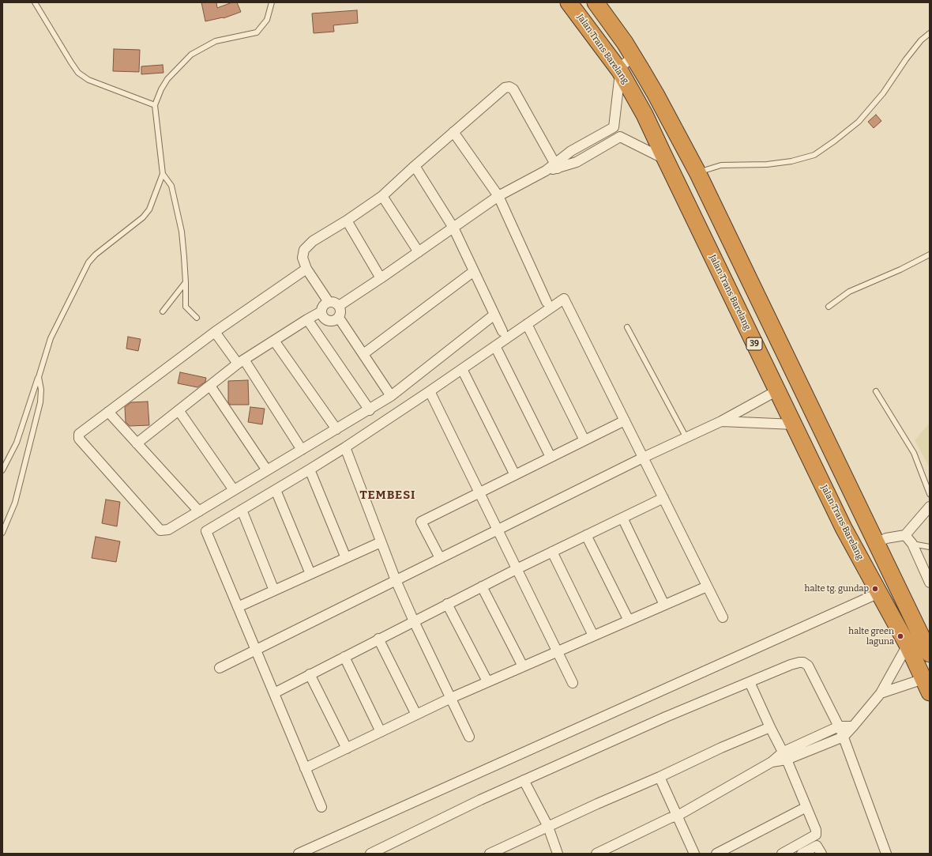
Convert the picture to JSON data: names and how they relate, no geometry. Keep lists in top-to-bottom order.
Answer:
{
  "streets": {
    "highway": ["Jalan Trans Barelang", "39"]
  },
  "districts": ["TEMBESI"],
  "places": ["halte tg. gundap", "halte green laguna"]
}
